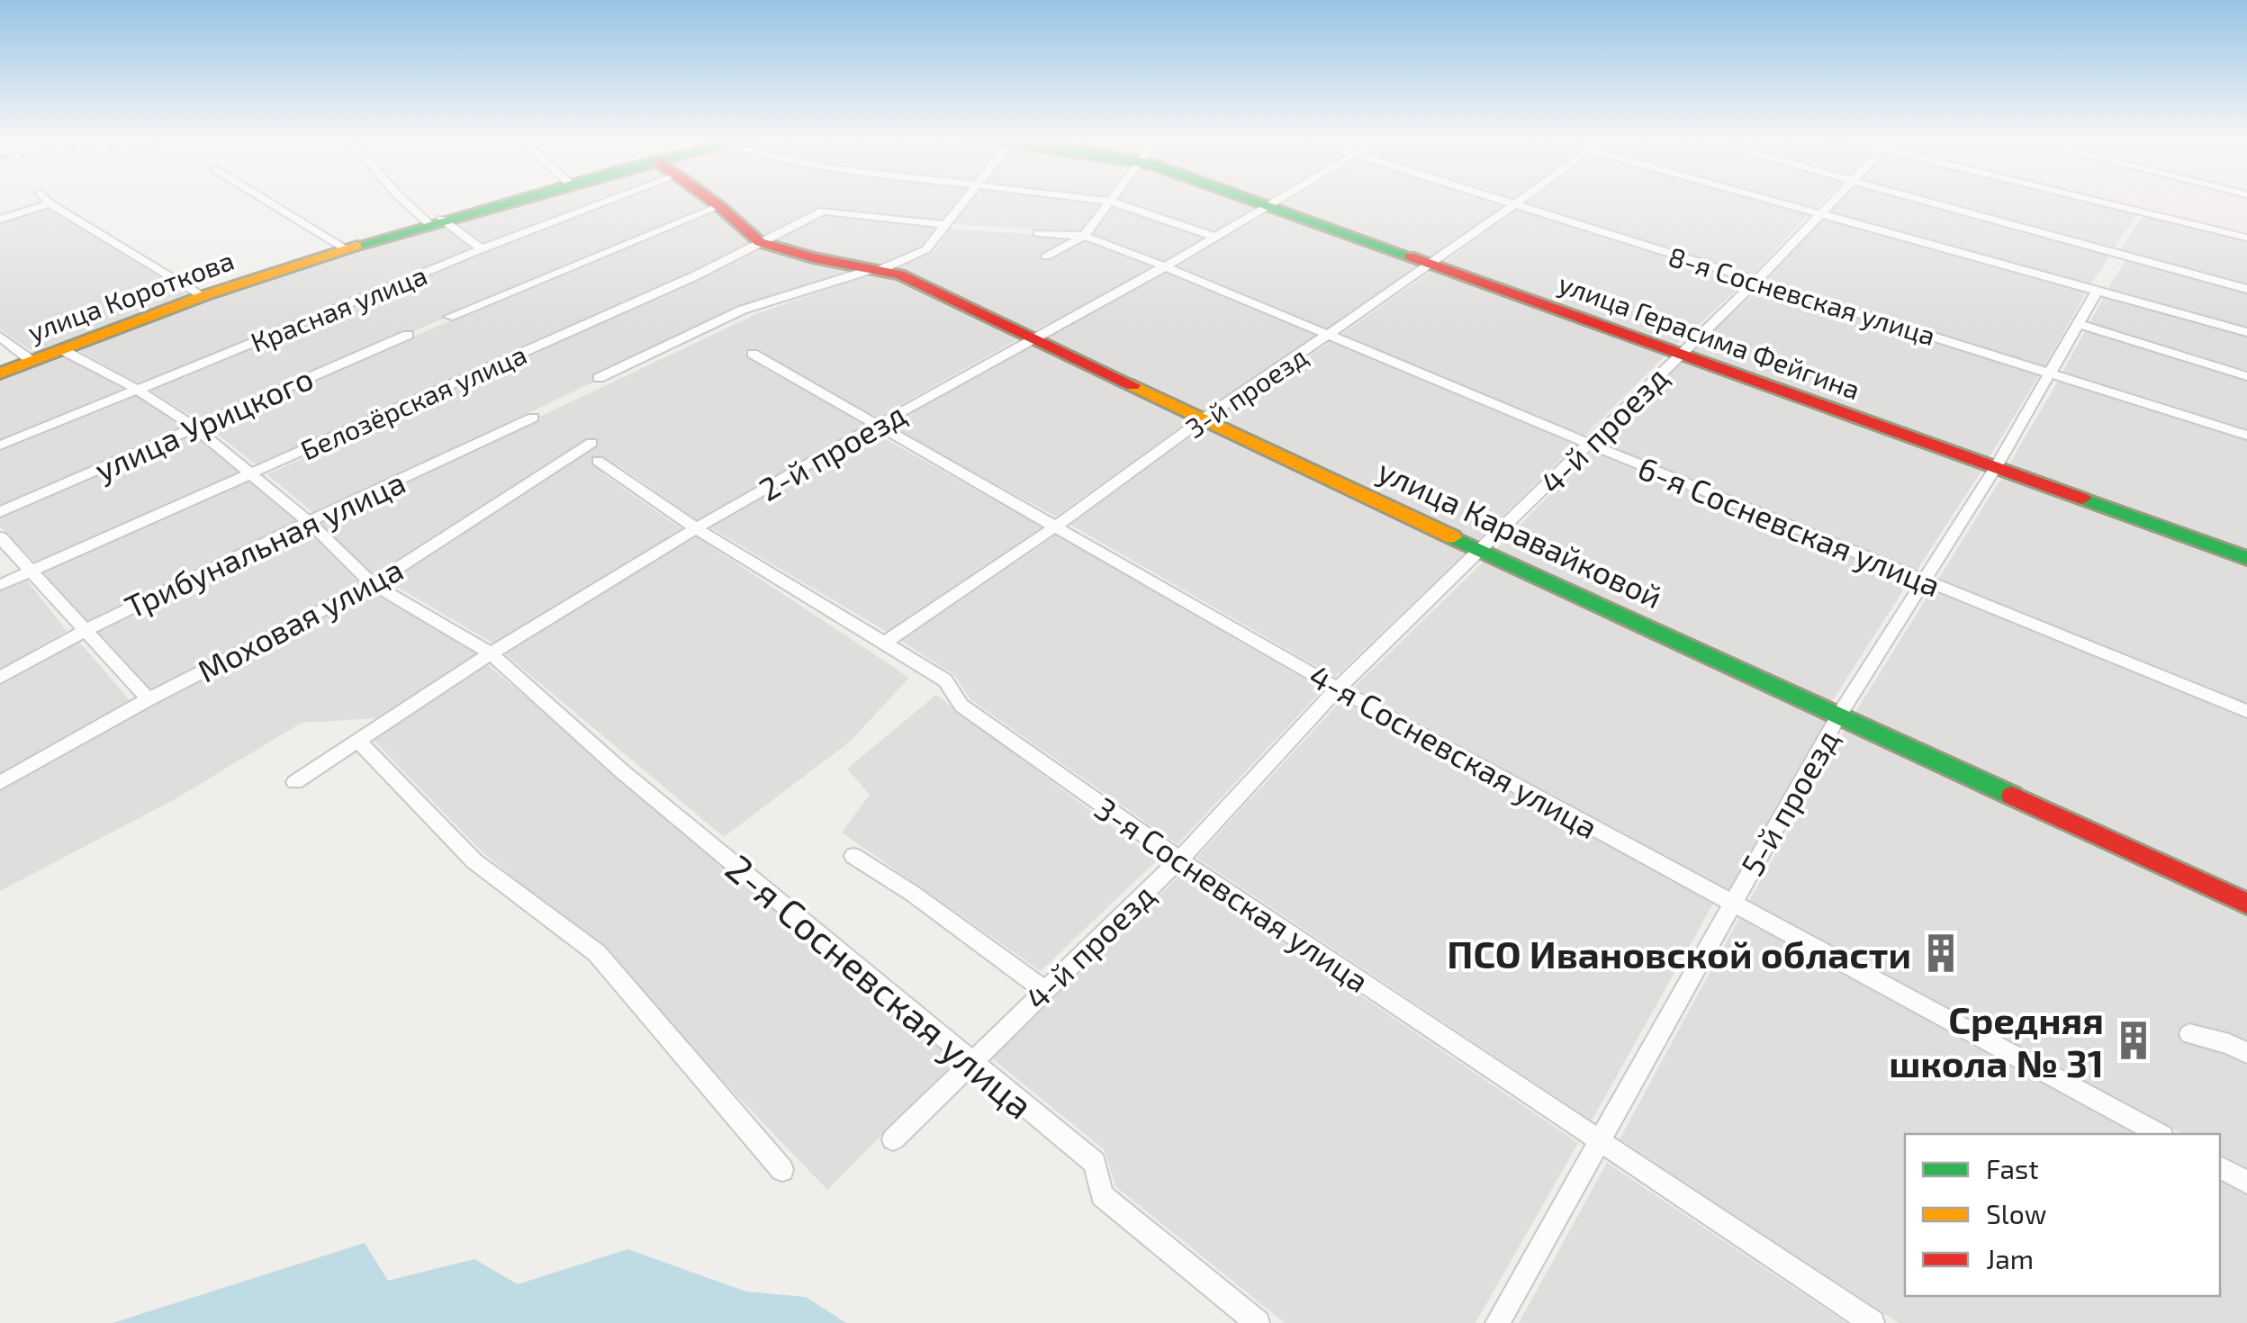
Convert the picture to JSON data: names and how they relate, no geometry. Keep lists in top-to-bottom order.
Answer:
{
  "streets": {
    "main road": ["улица Короткова", "улица Герасима Фейгина", "улица Каравайковой"],
    "street": [
      "8-я Сосневская улица",
      "Красная улица",
      "3-й проезд",
      "Белозёрская улица",
      "улица Урицкого",
      "4-й проезд",
      "2-й проезд",
      "6-я Сосневская улица",
      "Трибунальная улица",
      "Моховая улица",
      "4-я Сосневская улица",
      "5-й проезд",
      "3-я Сосневская улица",
      "2-я Сосневская улица"
    ]
  },
  "crossings": [
    ["улица Короткова", "2-я Сосневская улица"],
    ["8-я Сосневская улица", "3-й проезд"],
    ["8-я Сосневская улица", "4-й проезд"],
    ["8-я Сосневская улица", "5-й проезд"],
    ["Красная улица", "2-я Сосневская улица"],
    ["улица Герасима Фейгина", "3-й проезд"],
    ["улица Герасима Фейгина", "4-й проезд"],
    ["улица Герасима Фейгина", "2-й проезд"],
    ["улица Герасима Фейгина", "5-й проезд"],
    ["3-й проезд", "6-я Сосневская улица"],
    ["3-й проезд", "улица Каравайковой"],
    ["3-й проезд", "4-я Сосневская улица"],
    ["3-й проезд", "3-я Сосневская улица"],
    ["Белозёрская улица", "улица Каравайковой"],
    ["Белозёрская улица", "2-я Сосневская улица"],
    ["улица Урицкого", "2-я Сосневская улица"],
    ["4-й проезд", "6-я Сосневская улица"],
    ["4-й проезд", "улица Каравайковой"],
    ["4-й проезд", "4-я Сосневская улица"],
    ["4-й проезд", "3-я Сосневская улица"],
    ["4-й проезд", "2-я Сосневская улица"],
    ["2-й проезд", "6-я Сосневская улица"],
    ["2-й проезд", "улица Каравайковой"],
    ["2-й проезд", "4-я Сосневская улица"],
    ["2-й проезд", "3-я Сосневская улица"],
    ["2-й проезд", "2-я Сосневская улица"],
    ["6-я Сосневская улица", "5-й проезд"],
    ["улица Каравайковой", "5-й проезд"],
    ["Трибунальная улица", "2-я Сосневская улица"],
    ["Моховая улица", "3-я Сосневская улица"],
    ["Моховая улица", "2-я Сосневская улица"],
    ["4-я Сосневская улица", "5-й проезд"],
    ["5-й проезд", "3-я Сосневская улица"]
  ],
  "places": {
    "building": ["ПСО Ивановской области", "Средняя школа № 31"]
  },
  "legend": ["Fast", "Slow", "Jam"]
}
